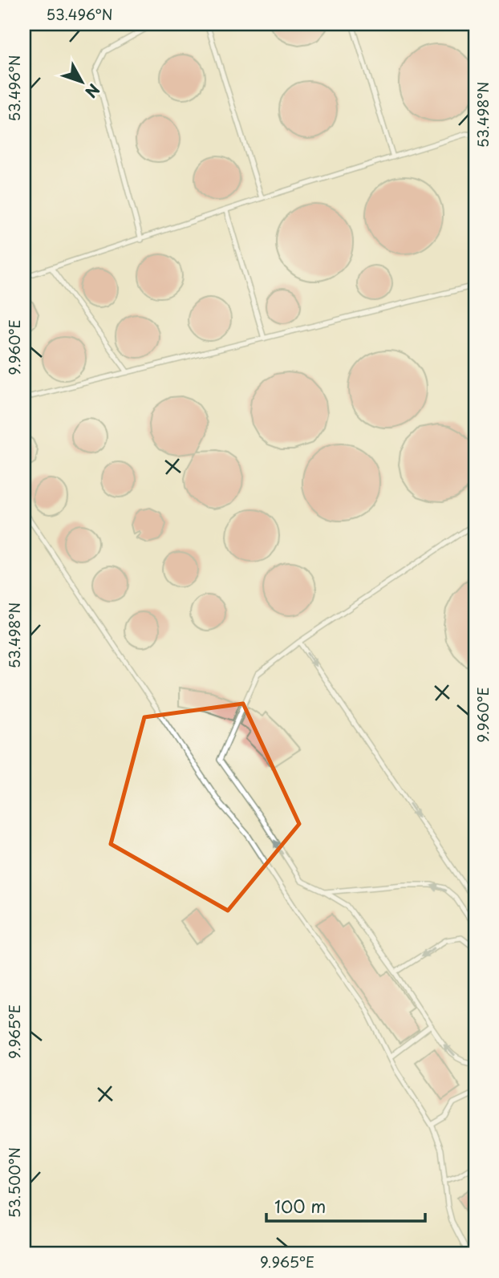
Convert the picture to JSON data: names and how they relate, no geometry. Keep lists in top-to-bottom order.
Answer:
{
  "scale_bar": "100 m",
  "north": "bottom right",
  "coordinates": [
    "53.496°N",
    "53.498°N",
    "9.960°E",
    "9.965°E",
    "53.500°N"
  ]
}
